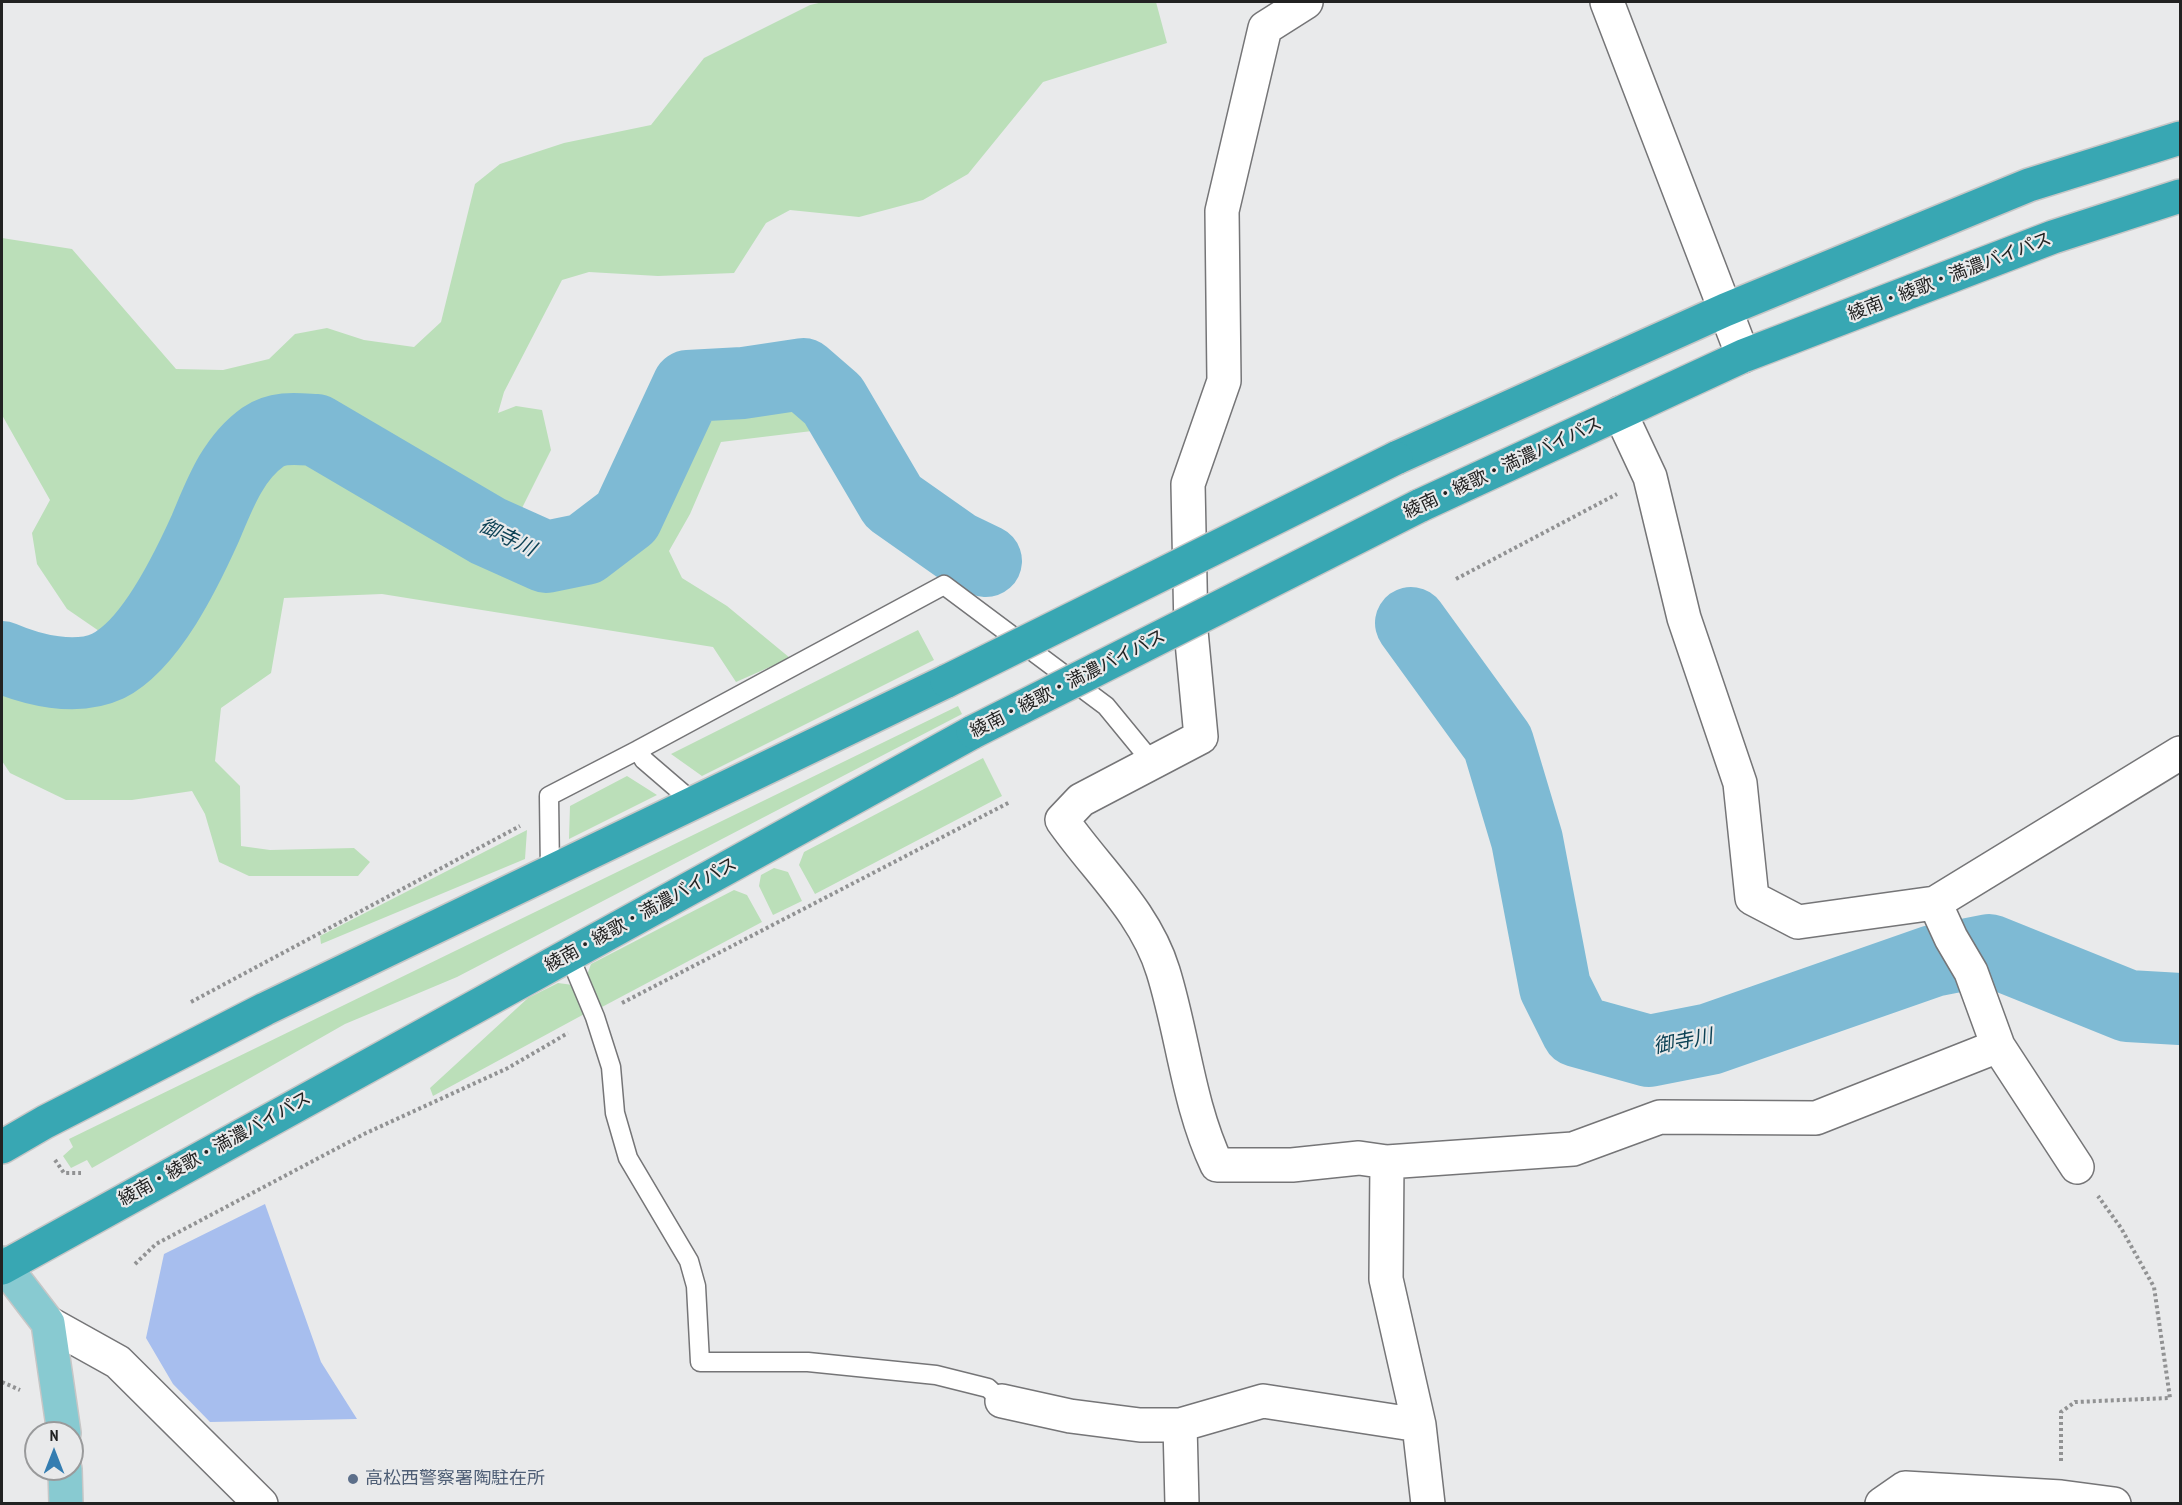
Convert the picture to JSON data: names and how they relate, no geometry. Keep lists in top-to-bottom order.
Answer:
{
  "streets": {
    "highway": ["綾南・綾歌・満濃バイパス"]
  },
  "water": ["御寺川"],
  "places": ["高松西警察署陶駐在所"],
  "north": "top"
}
